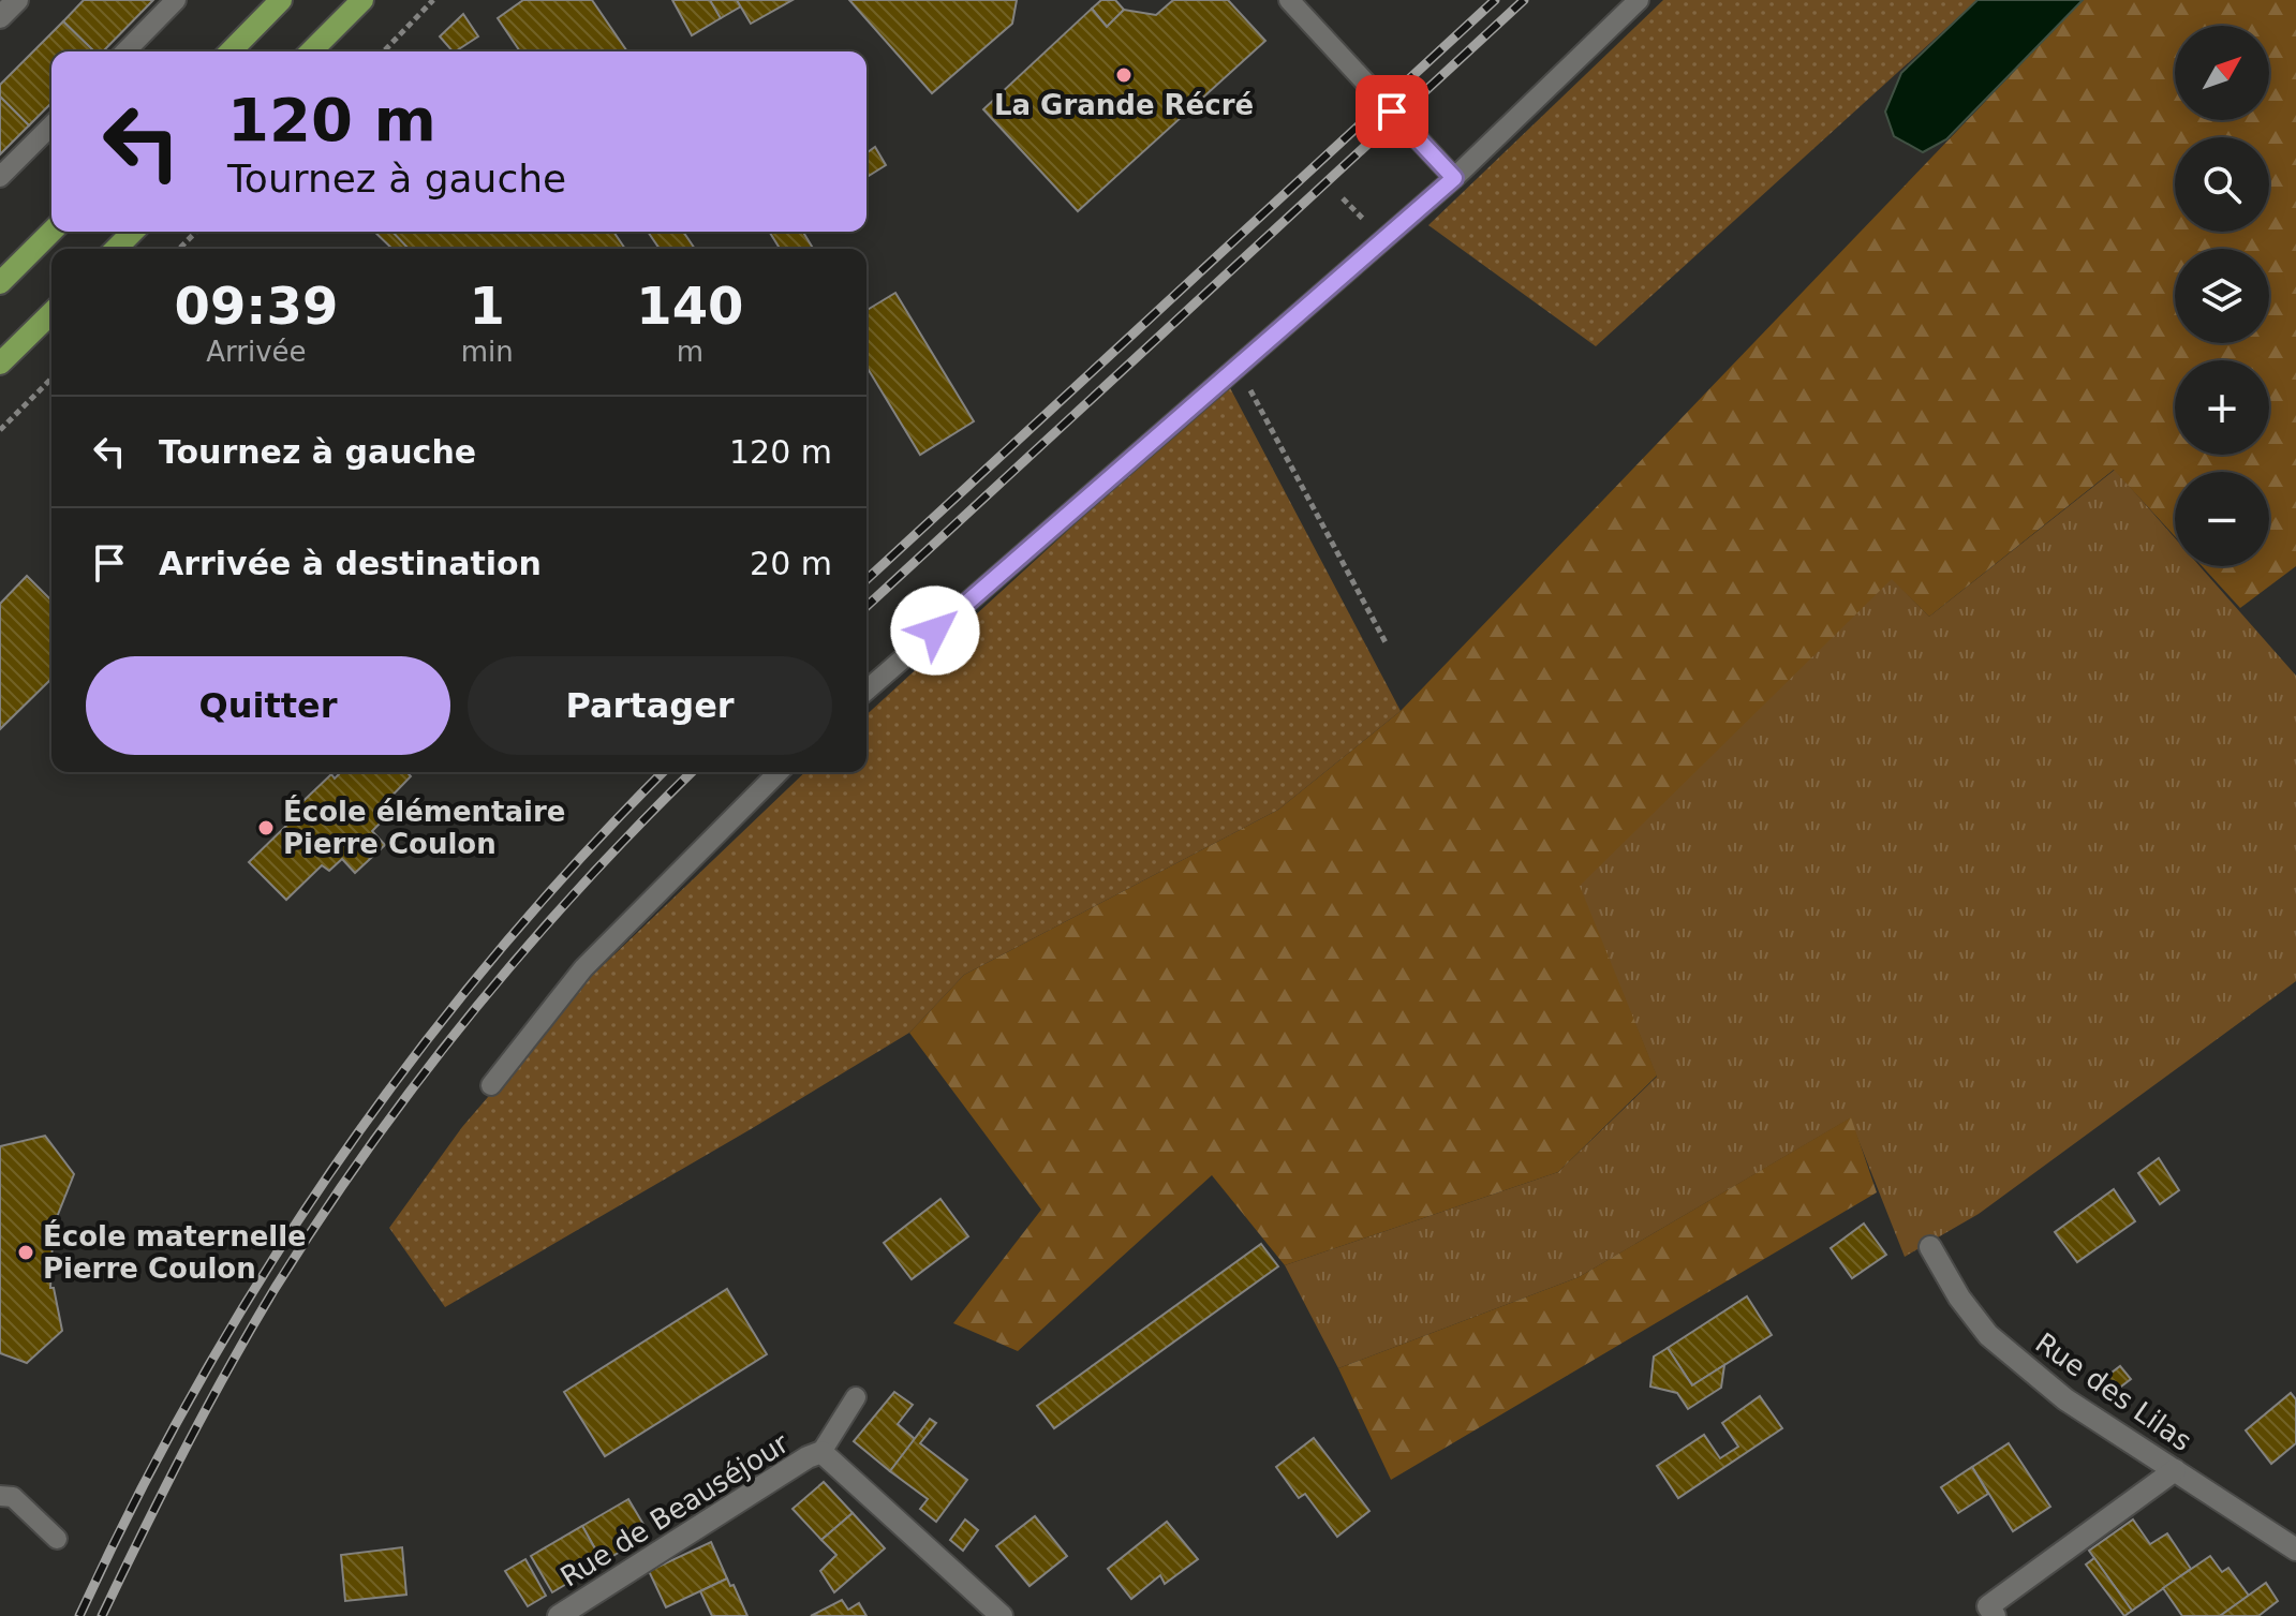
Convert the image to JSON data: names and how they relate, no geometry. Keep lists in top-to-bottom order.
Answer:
{
  "streets": {
    "street": ["Rue des Lilas", "Rue de Beauséjour"]
  },
  "places": ["La Grande Récré", "École élémentaire Pierre Coulon", "École maternelle Pierre Coulon"],
  "north": "top right",
  "page": {
    "map_buttons": ["+", "−"],
    "turn": ["120 m", "Tournez à gauche"],
    "eta": [
      "09:39",
      "Arrivée",
      "1",
      "min",
      "140",
      "m"
    ],
    "list": [
      {
        "name": "Tournez à gauche",
        "value": "120 m"
      },
      {
        "name": "Arrivée à destination",
        "value": "20 m"
      }
    ],
    "buttons": ["Quitter", "Partager"]
  }
}
